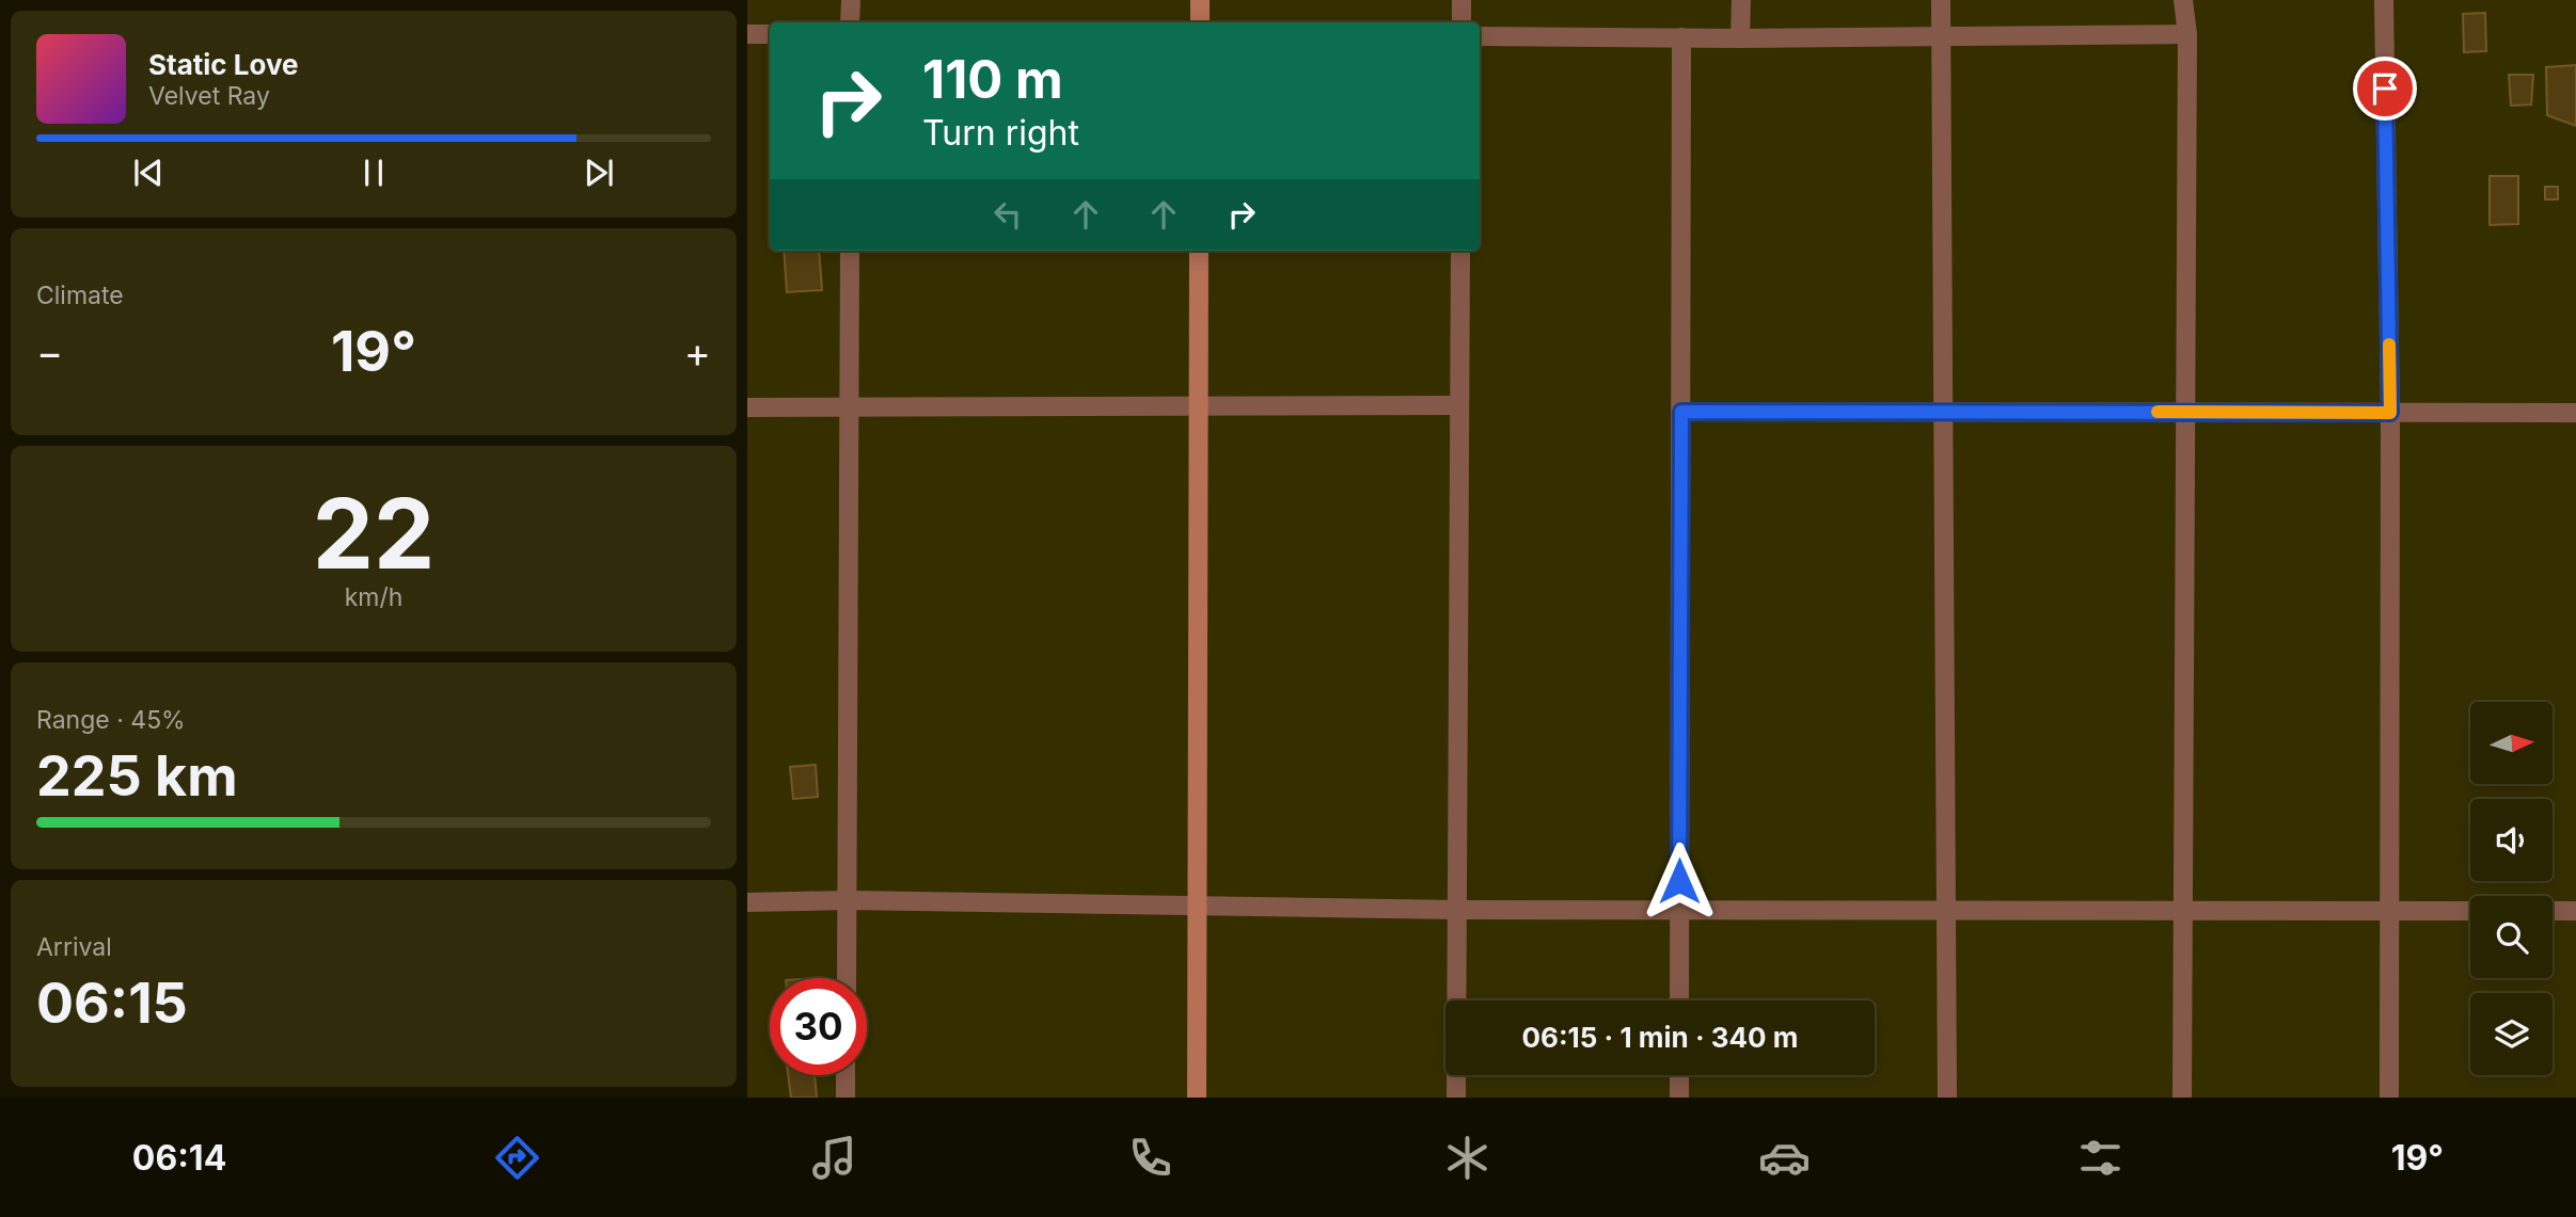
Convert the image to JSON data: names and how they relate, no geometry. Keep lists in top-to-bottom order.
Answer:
{
  "north": "right",
  "page": {
    "turn": ["110 m", "Turn right"],
    "song": ["Static Love", "Velvet Ray"],
    "tile": [
      "Climate",
      ["22", "km/h"],
      ["Range · 45%", "225 km"],
      ["Arrival", "06:15"]
    ],
    "heat": ["−", "19°", "+"],
    "limit": "30",
    "trip": "06:15 · 1 min · 340 m",
    "tabs": ["06:14", "19°"]
  }
}
